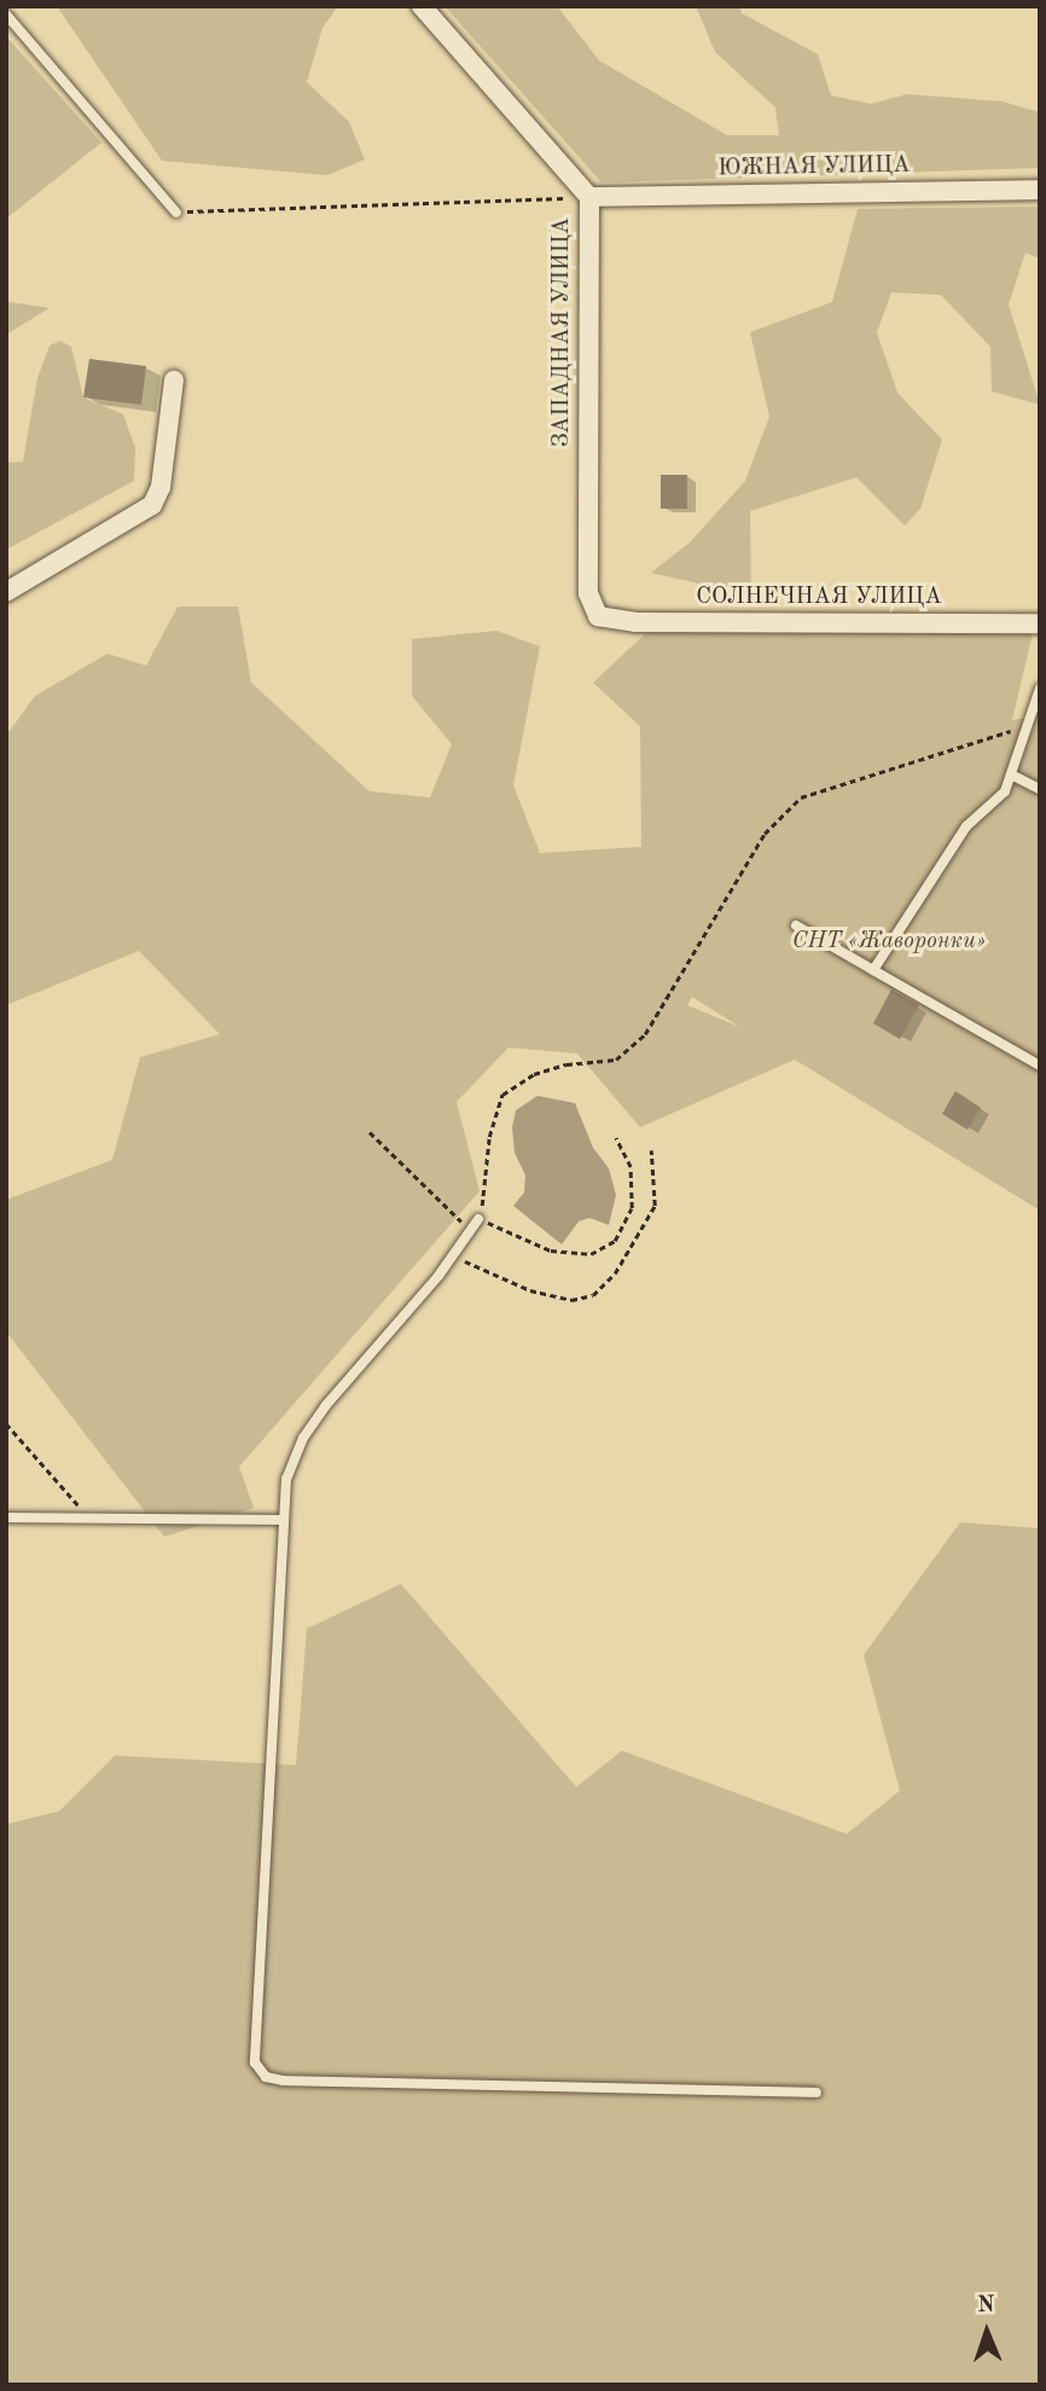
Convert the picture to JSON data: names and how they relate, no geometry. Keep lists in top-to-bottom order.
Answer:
{
  "streets": {
    "street": ["ЮЖНАЯ УЛИЦА", "ЗАПАДНАЯ УЛИЦА", "СОЛНЕЧНАЯ УЛИЦА"]
  },
  "crossings": [
    ["ЮЖНАЯ УЛИЦА", "ЗАПАДНАЯ УЛИЦА"],
    ["ЗАПАДНАЯ УЛИЦА", "СОЛНЕЧНАЯ УЛИЦА"]
  ],
  "parks": ["СНТ «Жаворонки»"],
  "north": "top"
}
